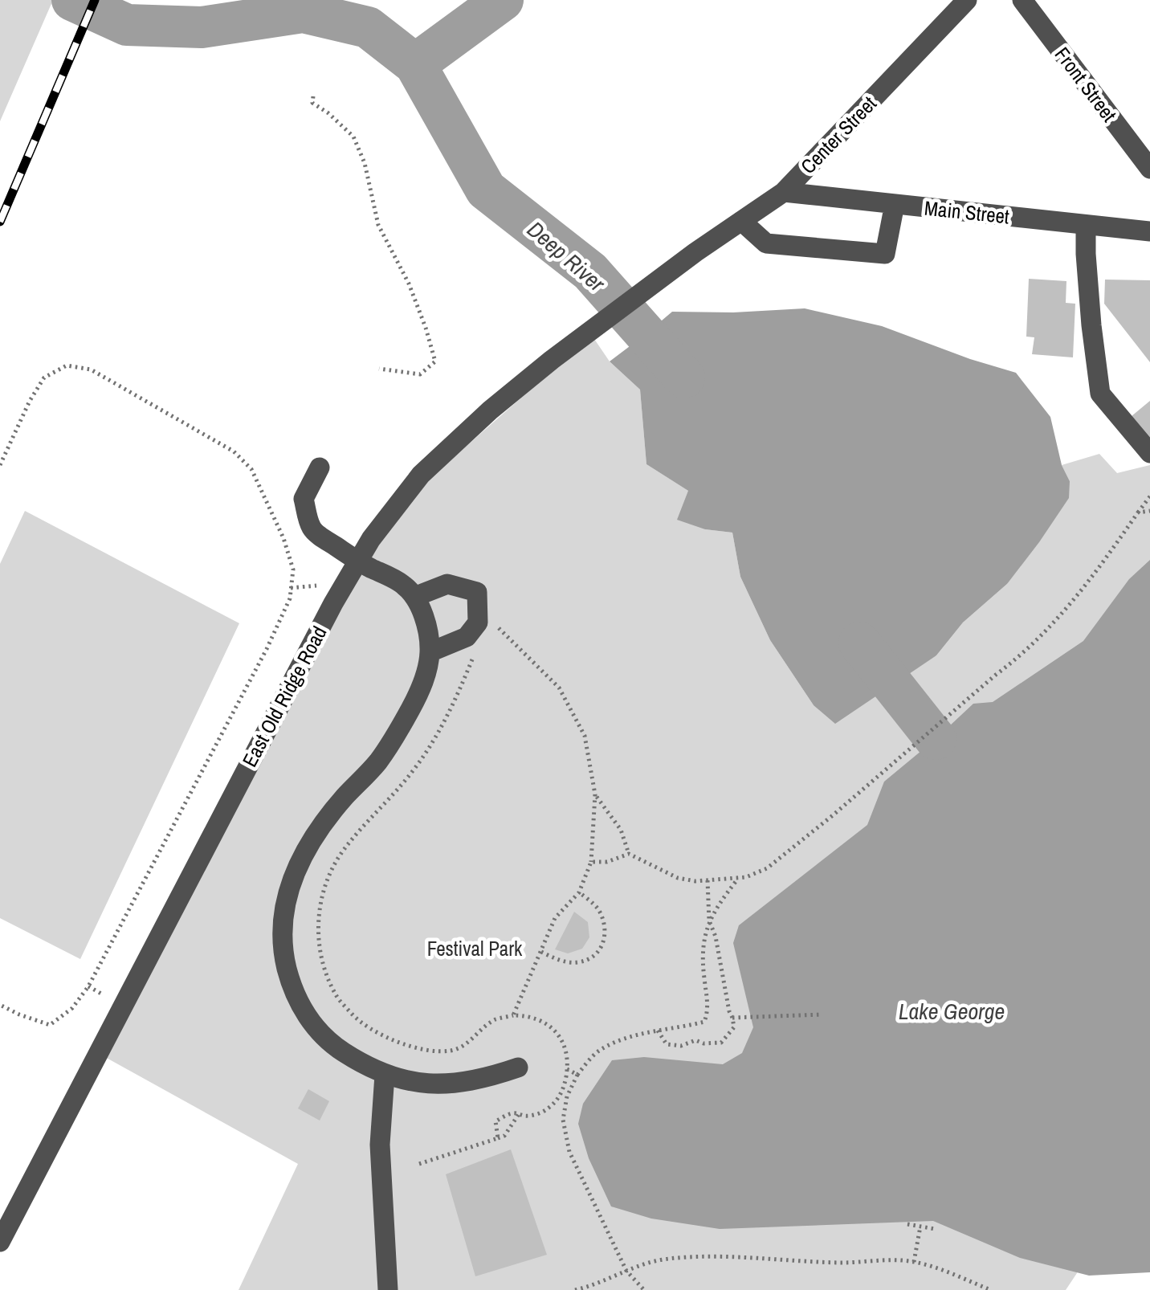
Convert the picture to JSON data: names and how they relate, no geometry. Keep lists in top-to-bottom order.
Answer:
{
  "streets": {
    "street": [
      "Front Street",
      "Center Street",
      "Main Street",
      "East Old Ridge Road"
    ]
  },
  "crossings": [
    ["Center Street", "Main Street"],
    ["Center Street", "East Old Ridge Road"]
  ],
  "water": ["Deep River", "Lake George"],
  "parks": ["Festival Park"]
}
